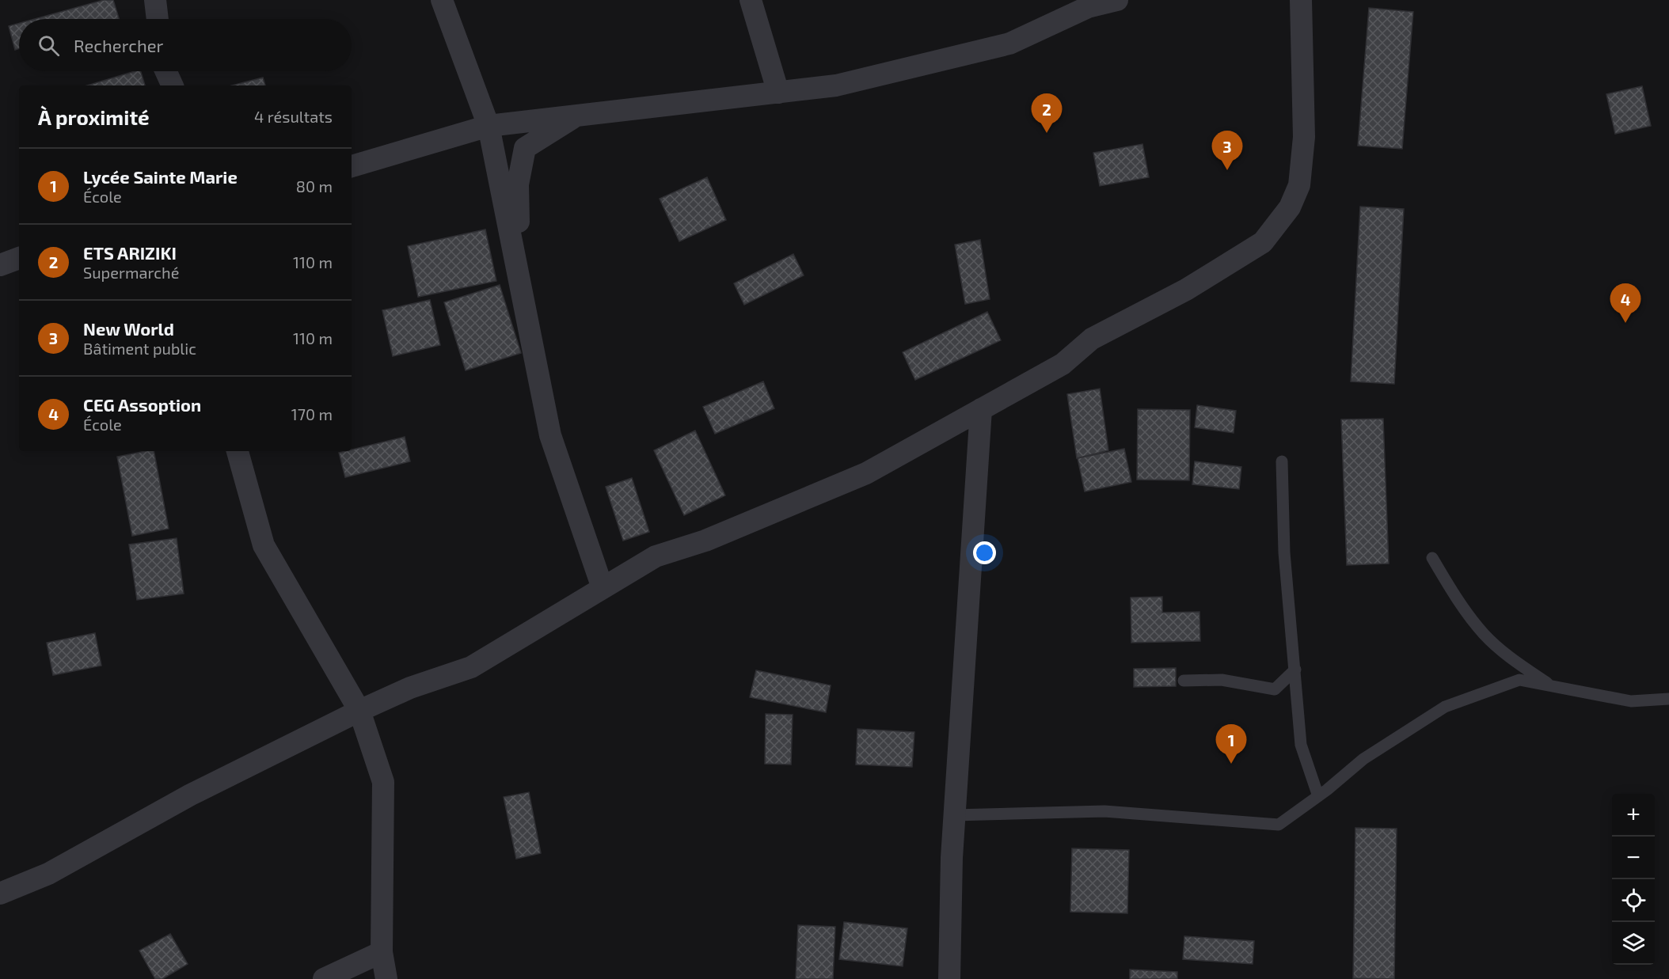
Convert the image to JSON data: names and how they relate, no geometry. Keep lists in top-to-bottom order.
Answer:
{
  "page": {
    "search": "Rechercher",
    "heading": ["À proximité", "4 résultats"],
    "pins": [
      "2",
      "3",
      "4",
      "1"
    ],
    "list": [
      {
        "mark": "1",
        "name": "Lycée Sainte Marie",
        "note": "École",
        "value": "80 m"
      },
      {
        "mark": "2",
        "name": "ETS ARIZIKI",
        "note": "Supermarché",
        "value": "110 m"
      },
      {
        "mark": "3",
        "name": "New World",
        "note": "Bâtiment public",
        "value": "110 m"
      },
      {
        "mark": "4",
        "name": "CEG Assoption",
        "note": "École",
        "value": "170 m"
      }
    ],
    "map_buttons": ["+", "−"]
  }
}
